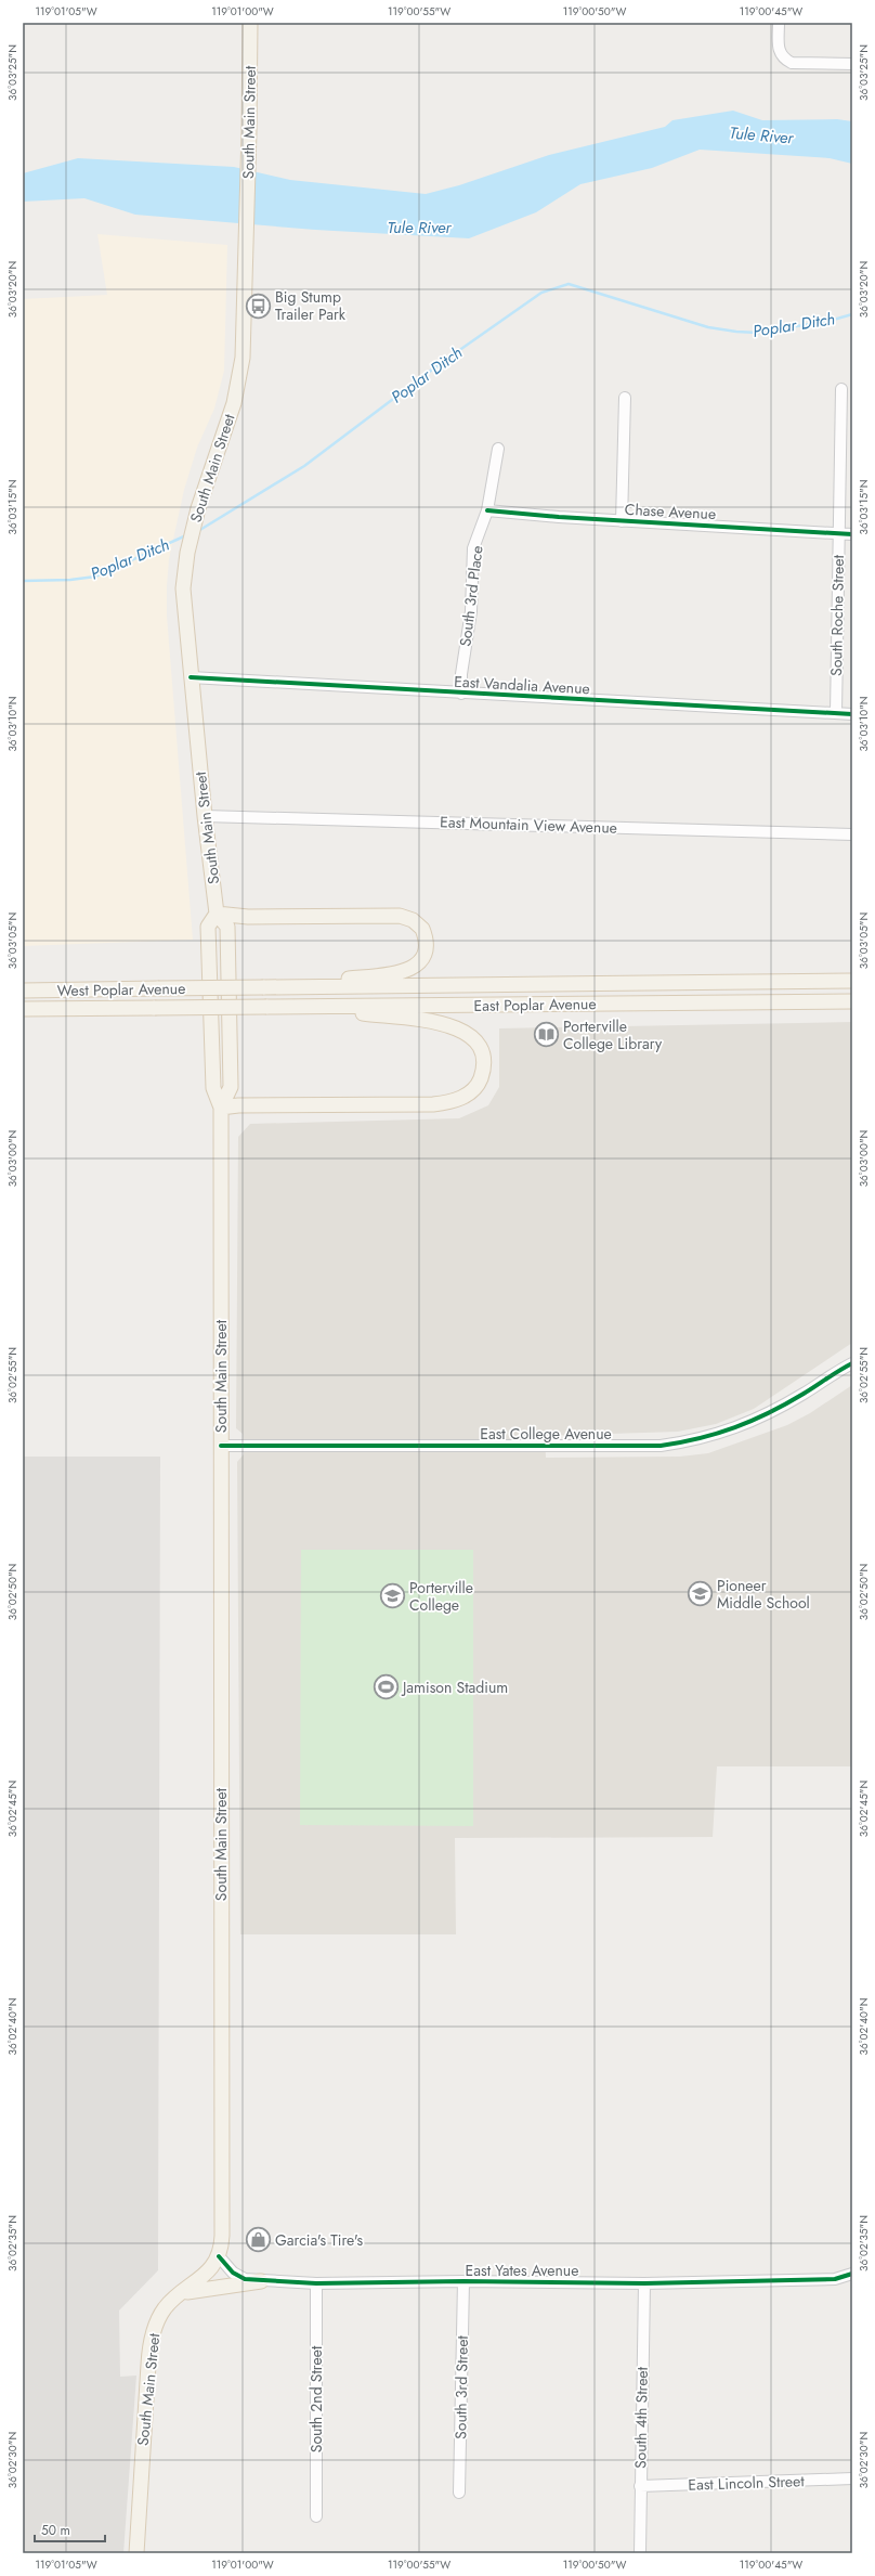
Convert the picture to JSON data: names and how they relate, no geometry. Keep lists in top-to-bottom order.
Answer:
{
  "streets": {
    "main road": ["South Main Street", "West Poplar Avenue", "East Poplar Avenue"],
    "street": [
      "Chase Avenue",
      "South 3rd Place",
      "South Roche Street",
      "East Vandalia Avenue",
      "East Mountain View Avenue",
      "East College Avenue",
      "East Yates Avenue",
      "South 3rd Street",
      "South 2nd Street",
      "South 4th Street",
      "East Lincoln Street"
    ]
  },
  "crossings": [
    ["South Main Street", "East Vandalia Avenue"],
    ["South Main Street", "East Mountain View Avenue"],
    ["South Main Street", "East College Avenue"],
    ["South Main Street", "East Yates Avenue"],
    ["Chase Avenue", "South 3rd Place"],
    ["Chase Avenue", "South Roche Street"],
    ["South 3rd Place", "East Vandalia Avenue"],
    ["South Roche Street", "East Vandalia Avenue"],
    ["West Poplar Avenue", "East Poplar Avenue"],
    ["East Yates Avenue", "South 3rd Street"],
    ["East Yates Avenue", "South 2nd Street"],
    ["East Yates Avenue", "South 4th Street"],
    ["South 4th Street", "East Lincoln Street"]
  ],
  "water": ["Tule River", "Poplar Ditch"],
  "places": {
    "bus stop": ["Big Stump Trailer Park"],
    "library": ["Porterville College Library"],
    "school or university": ["Pioneer Middle School", "Porterville College"],
    "sports": ["Jamison Stadium"],
    "shop": ["Garcia's Tire's"]
  },
  "scale_bar": "50 m",
  "coordinates": [
    "119°01'05\"W",
    "119°01'00\"W",
    "119°00'55\"W",
    "119°00'50\"W",
    "119°00'45\"W",
    "36°03'25\"N",
    "36°03'20\"N",
    "36°03'15\"N",
    "36°03'10\"N",
    "36°03'05\"N",
    "36°03'00\"N",
    "36°02'55\"N",
    "36°02'50\"N",
    "36°02'45\"N",
    "36°02'40\"N",
    "36°02'35\"N",
    "36°02'30\"N"
  ]
}
